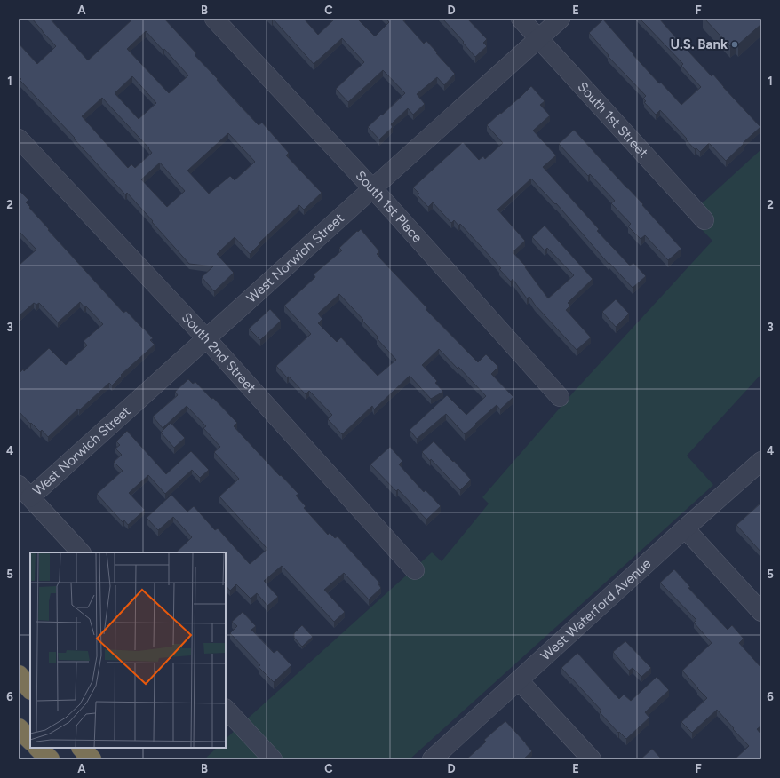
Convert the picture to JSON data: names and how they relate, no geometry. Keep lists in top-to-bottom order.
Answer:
{
  "streets": {
    "street": [
      "South 1st Street",
      "South 1st Place",
      "West Norwich Street",
      "South 2nd Street",
      "West Waterford Avenue"
    ]
  },
  "crossings": [
    ["South 1st Street", "West Norwich Street"],
    ["South 1st Place", "West Norwich Street"],
    ["West Norwich Street", "South 2nd Street"]
  ],
  "places": ["U.S. Bank"],
  "grid": {
    "columns": [
      "A",
      "B",
      "C",
      "D",
      "E",
      "F"
    ],
    "rows": [
      "1",
      "2",
      "3",
      "4",
      "5",
      "6"
    ]
  }
}
